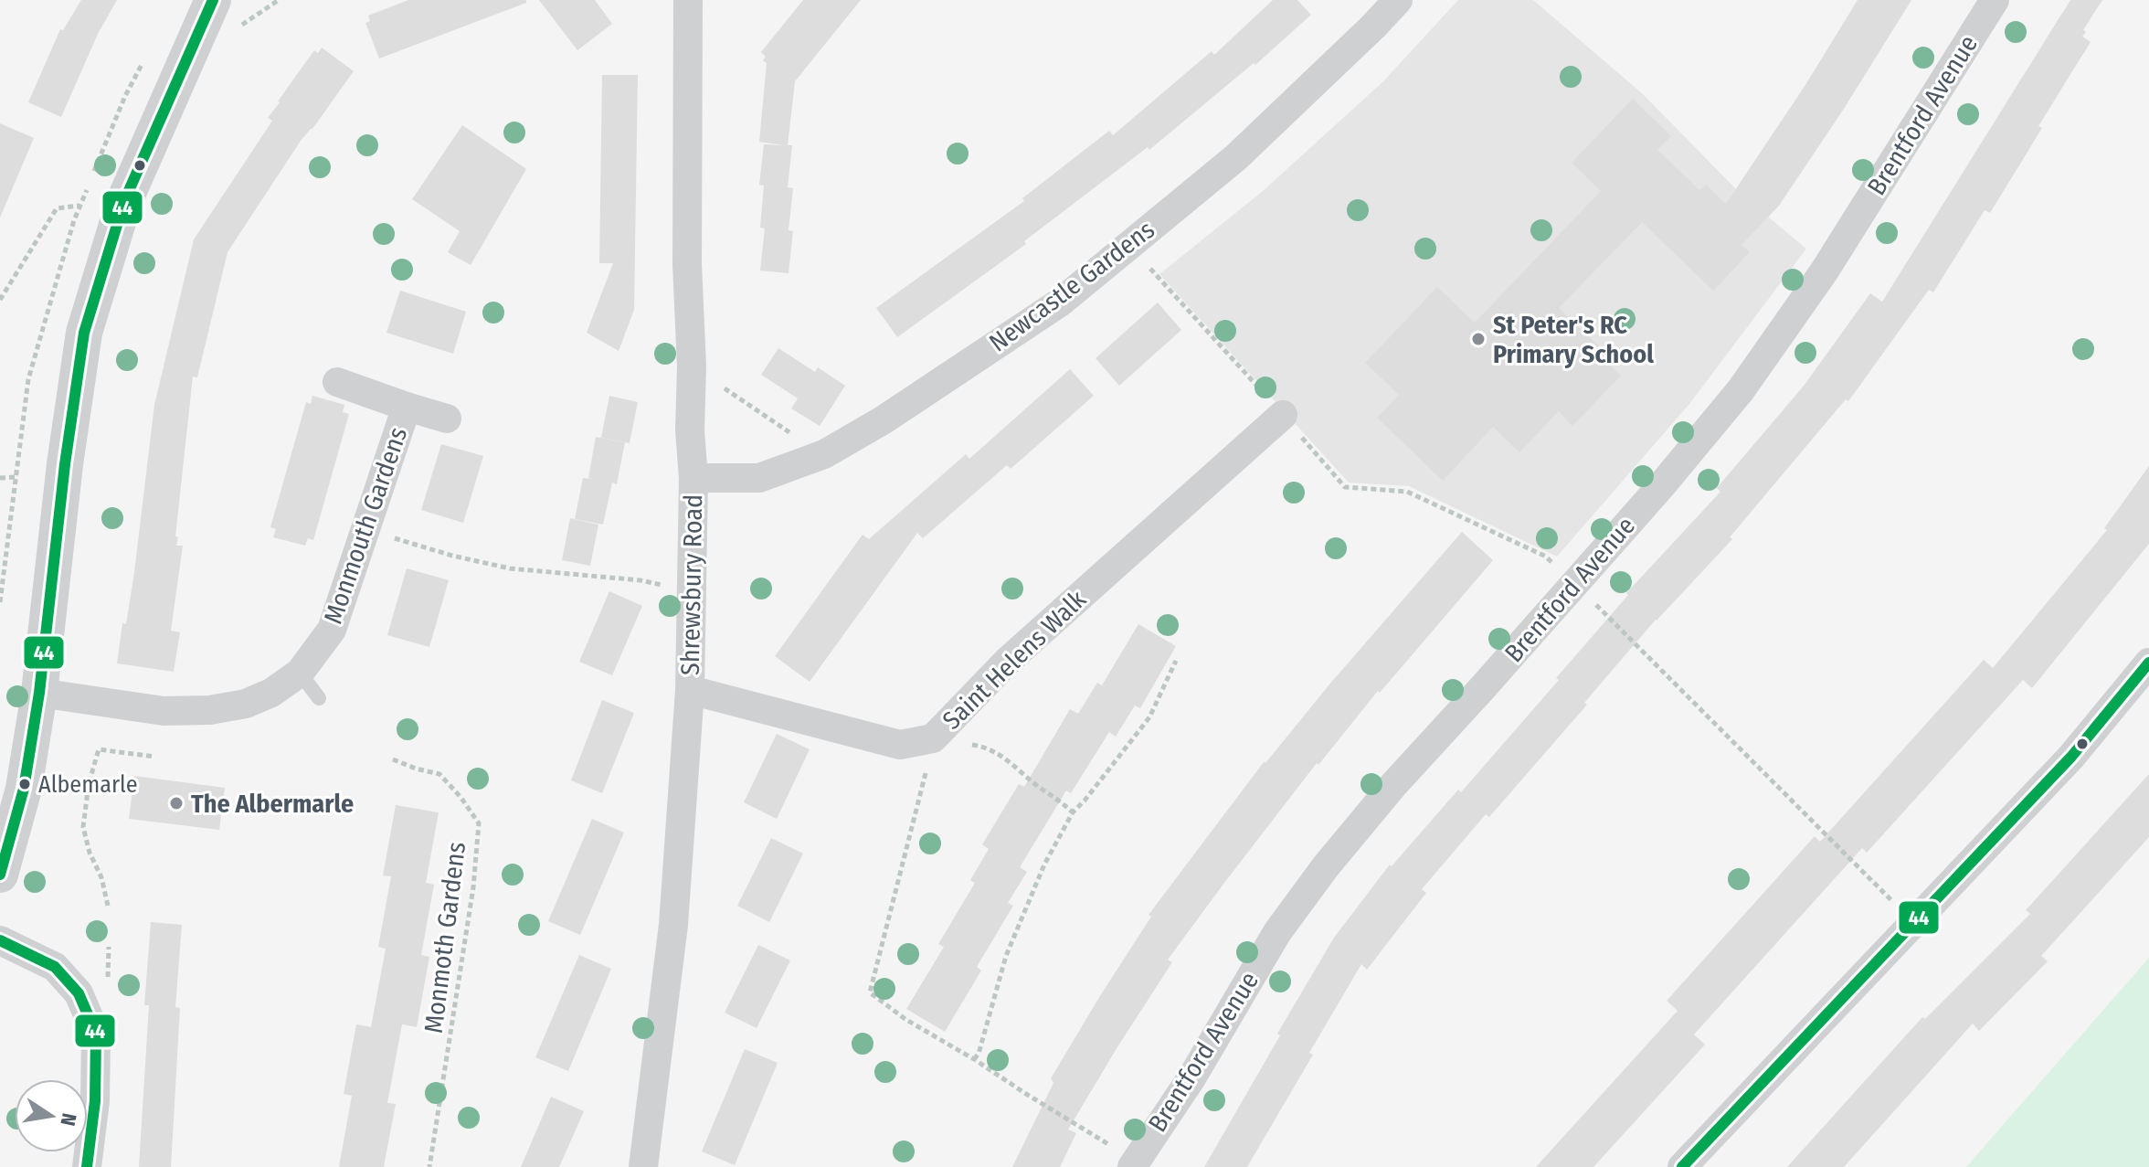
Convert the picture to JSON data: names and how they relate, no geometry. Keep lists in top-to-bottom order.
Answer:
{
  "streets": {
    "street": [
      "Brentford Avenue",
      "Newcastle Gardens",
      "Monmouth Gardens",
      "Shrewsbury Road",
      "Saint Helens Walk"
    ],
    "path": ["Monmoth Gardens"]
  },
  "crossings": [
    ["Newcastle Gardens", "Shrewsbury Road"],
    ["Shrewsbury Road", "Saint Helens Walk"]
  ],
  "places": ["St Peter's RC Primary School", "Albemarle", "The Albermarle"],
  "lines": ["transit line 44"],
  "north": "right"
}
